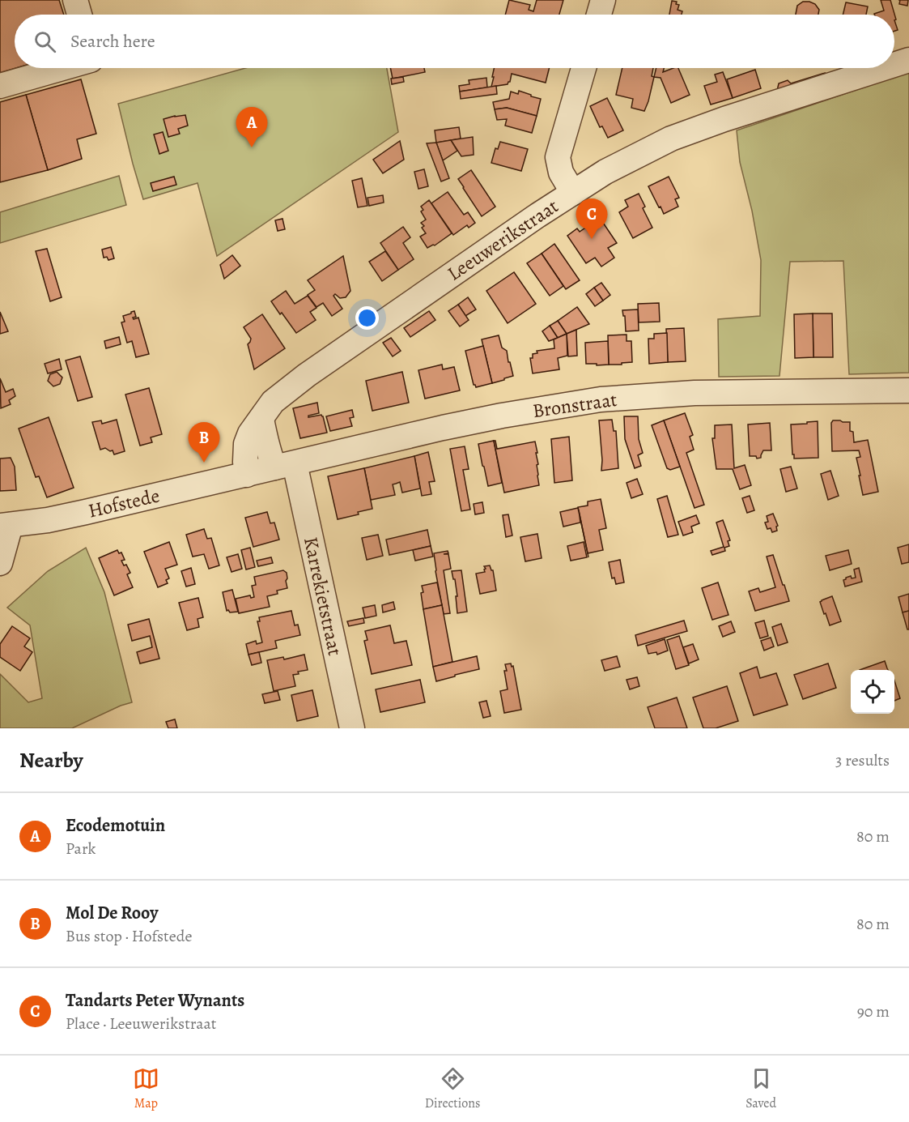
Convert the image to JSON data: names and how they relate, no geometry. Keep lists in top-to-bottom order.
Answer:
{
  "streets": {
    "street": [
      "Leeuwerikstraat",
      "Bronstraat",
      "Hofstede",
      "Karrekietstraat"
    ]
  },
  "crossings": [
    ["Leeuwerikstraat", "Bronstraat"],
    ["Leeuwerikstraat", "Hofstede"],
    ["Bronstraat", "Hofstede"],
    ["Bronstraat", "Karrekietstraat"]
  ],
  "page": {
    "search": "Search here",
    "pins": ["A", "C", "B"],
    "heading": ["Nearby", "3 results"],
    "list": [
      {
        "mark": "A",
        "name": "Ecodemotuin",
        "note": "Park",
        "value": "80 m"
      },
      {
        "mark": "B",
        "name": "Mol De Rooy",
        "note": "Bus stop · Hofstede",
        "value": "80 m"
      },
      {
        "mark": "C",
        "name": "Tandarts Peter Wynants",
        "note": "Place · Leeuwerikstraat",
        "value": "90 m"
      }
    ],
    "nav": ["Map", "Directions", "Saved"]
  }
}
